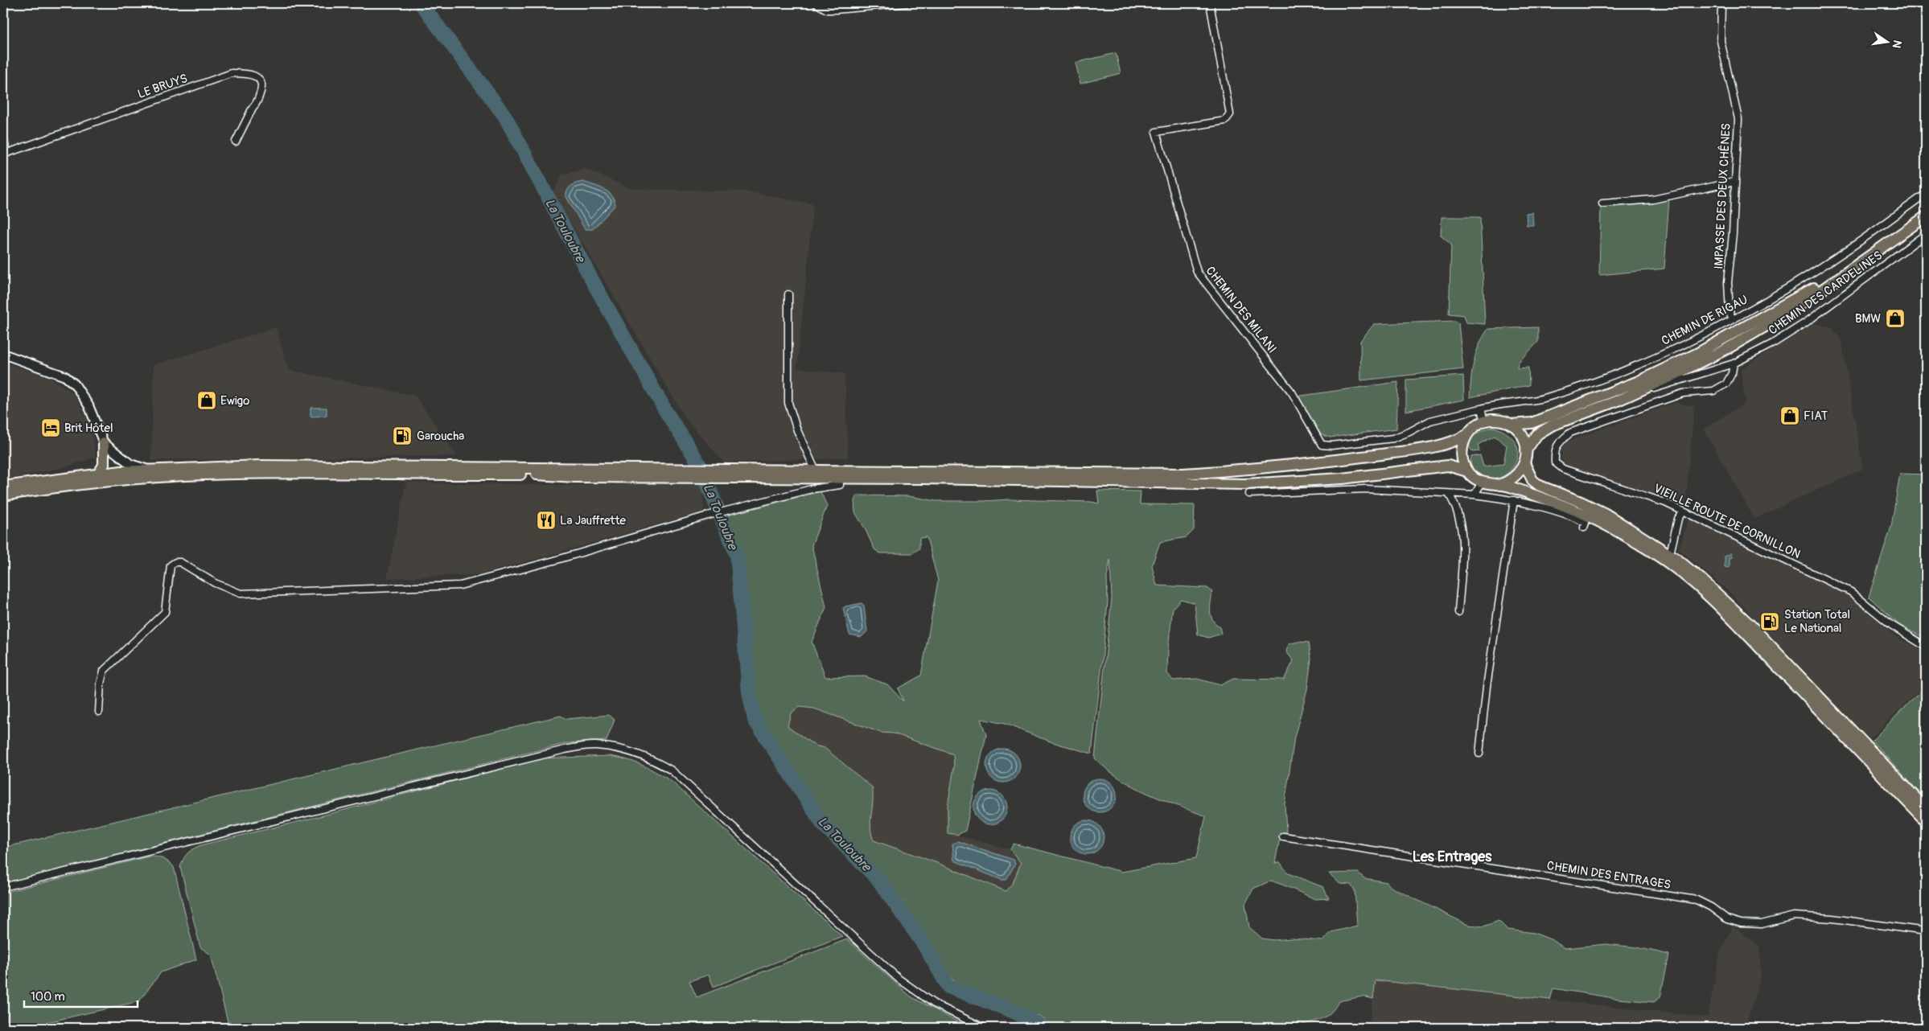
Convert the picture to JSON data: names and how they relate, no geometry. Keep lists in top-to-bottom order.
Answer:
{
  "streets": {
    "street": [
      "LE BRUYS",
      "IMPASSE DES DEUX CHÊNES",
      "CHEMIN DES CARDELINES",
      "CHEMIN DES MILANI",
      "CHEMIN DE RIGAU",
      "VIEILLE ROUTE DE CORNILLON",
      "CHEMIN DES ENTRAGES"
    ]
  },
  "crossings": [
    ["IMPASSE DES DEUX CHÊNES", "CHEMIN DE RIGAU"],
    ["CHEMIN DES CARDELINES", "VIEILLE ROUTE DE CORNILLON"],
    ["CHEMIN DES MILANI", "CHEMIN DE RIGAU"]
  ],
  "districts": ["Les Entrages"],
  "water": ["La Touloubre"],
  "places": {
    "shop": ["BMW", "Ewigo", "FIAT"],
    "hotel": ["Brit Hôtel"],
    "fuel station": ["Garoucha", "Station Total Le National"],
    "restaurant": ["La Jauffrette"]
  },
  "scale_bar": "100 m",
  "north": "right"
}
